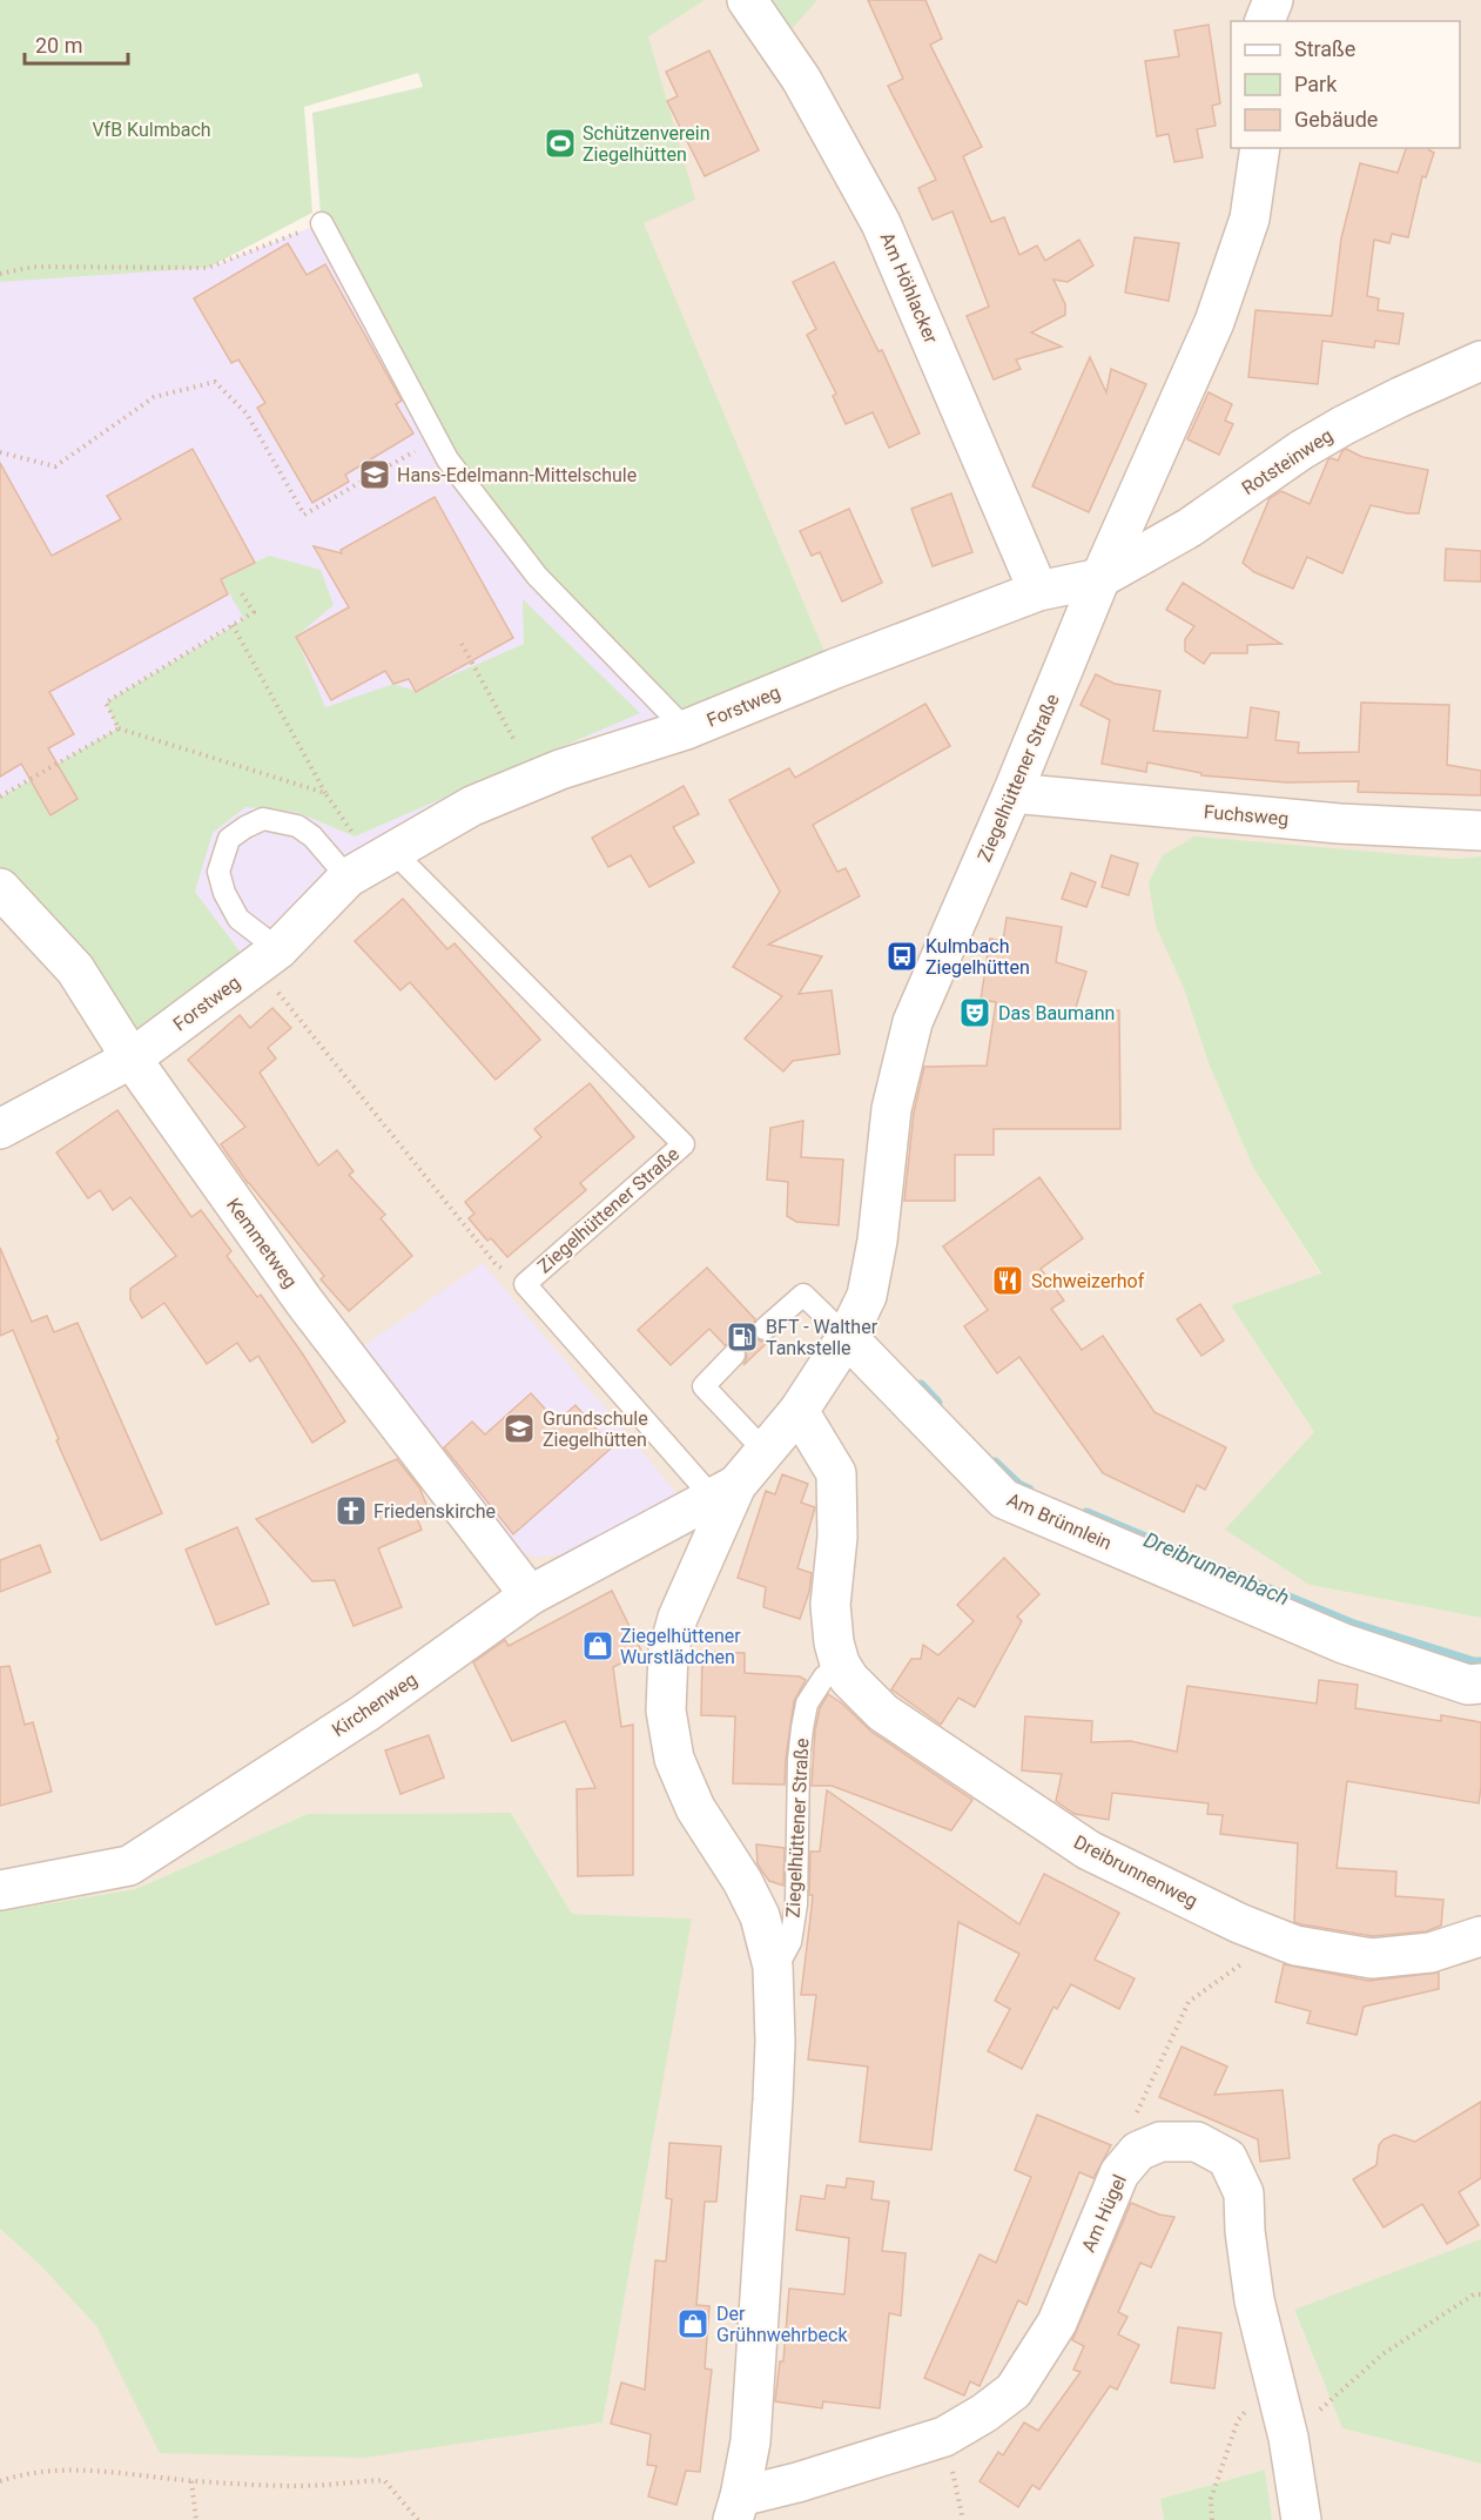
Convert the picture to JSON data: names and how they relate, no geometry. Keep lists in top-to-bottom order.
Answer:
{
  "streets": {
    "street": [
      "Am Höhlacker",
      "Rotsteinweg",
      "Forstweg",
      "Ziegelhüttener Straße",
      "Fuchsweg",
      "Kemmetweg",
      "Am Brünnlein",
      "Kirchenweg",
      "Dreibrunnenweg",
      "Am Hügel"
    ]
  },
  "crossings": [
    ["Am Höhlacker", "Forstweg"],
    ["Rotsteinweg", "Forstweg"],
    ["Rotsteinweg", "Ziegelhüttener Straße"],
    ["Forstweg", "Ziegelhüttener Straße"],
    ["Forstweg", "Kemmetweg"],
    ["Ziegelhüttener Straße", "Fuchsweg"],
    ["Ziegelhüttener Straße", "Am Brünnlein"],
    ["Ziegelhüttener Straße", "Kirchenweg"],
    ["Ziegelhüttener Straße", "Dreibrunnenweg"],
    ["Ziegelhüttener Straße", "Am Hügel"],
    ["Kemmetweg", "Kirchenweg"]
  ],
  "water": ["Dreibrunnenbach"],
  "parks": ["VfB Kulmbach"],
  "places": {
    "sports": ["Schützenverein Ziegelhütten"],
    "school or university": ["Hans-Edelmann-Mittelschule", "Grundschule Ziegelhütten"],
    "bus stop": ["Kulmbach Ziegelhütten"],
    "theatre": ["Das Baumann"],
    "restaurant": ["Schweizerhof"],
    "fuel station": ["BFT - Walther Tankstelle"],
    "church": ["Friedenskirche"],
    "shop": ["Ziegelhüttener Wurstlädchen", "Der Grühnwehrbeck"]
  },
  "legend": ["Straße", "Park", "Gebäude"],
  "scale_bar": "20 m"
}
